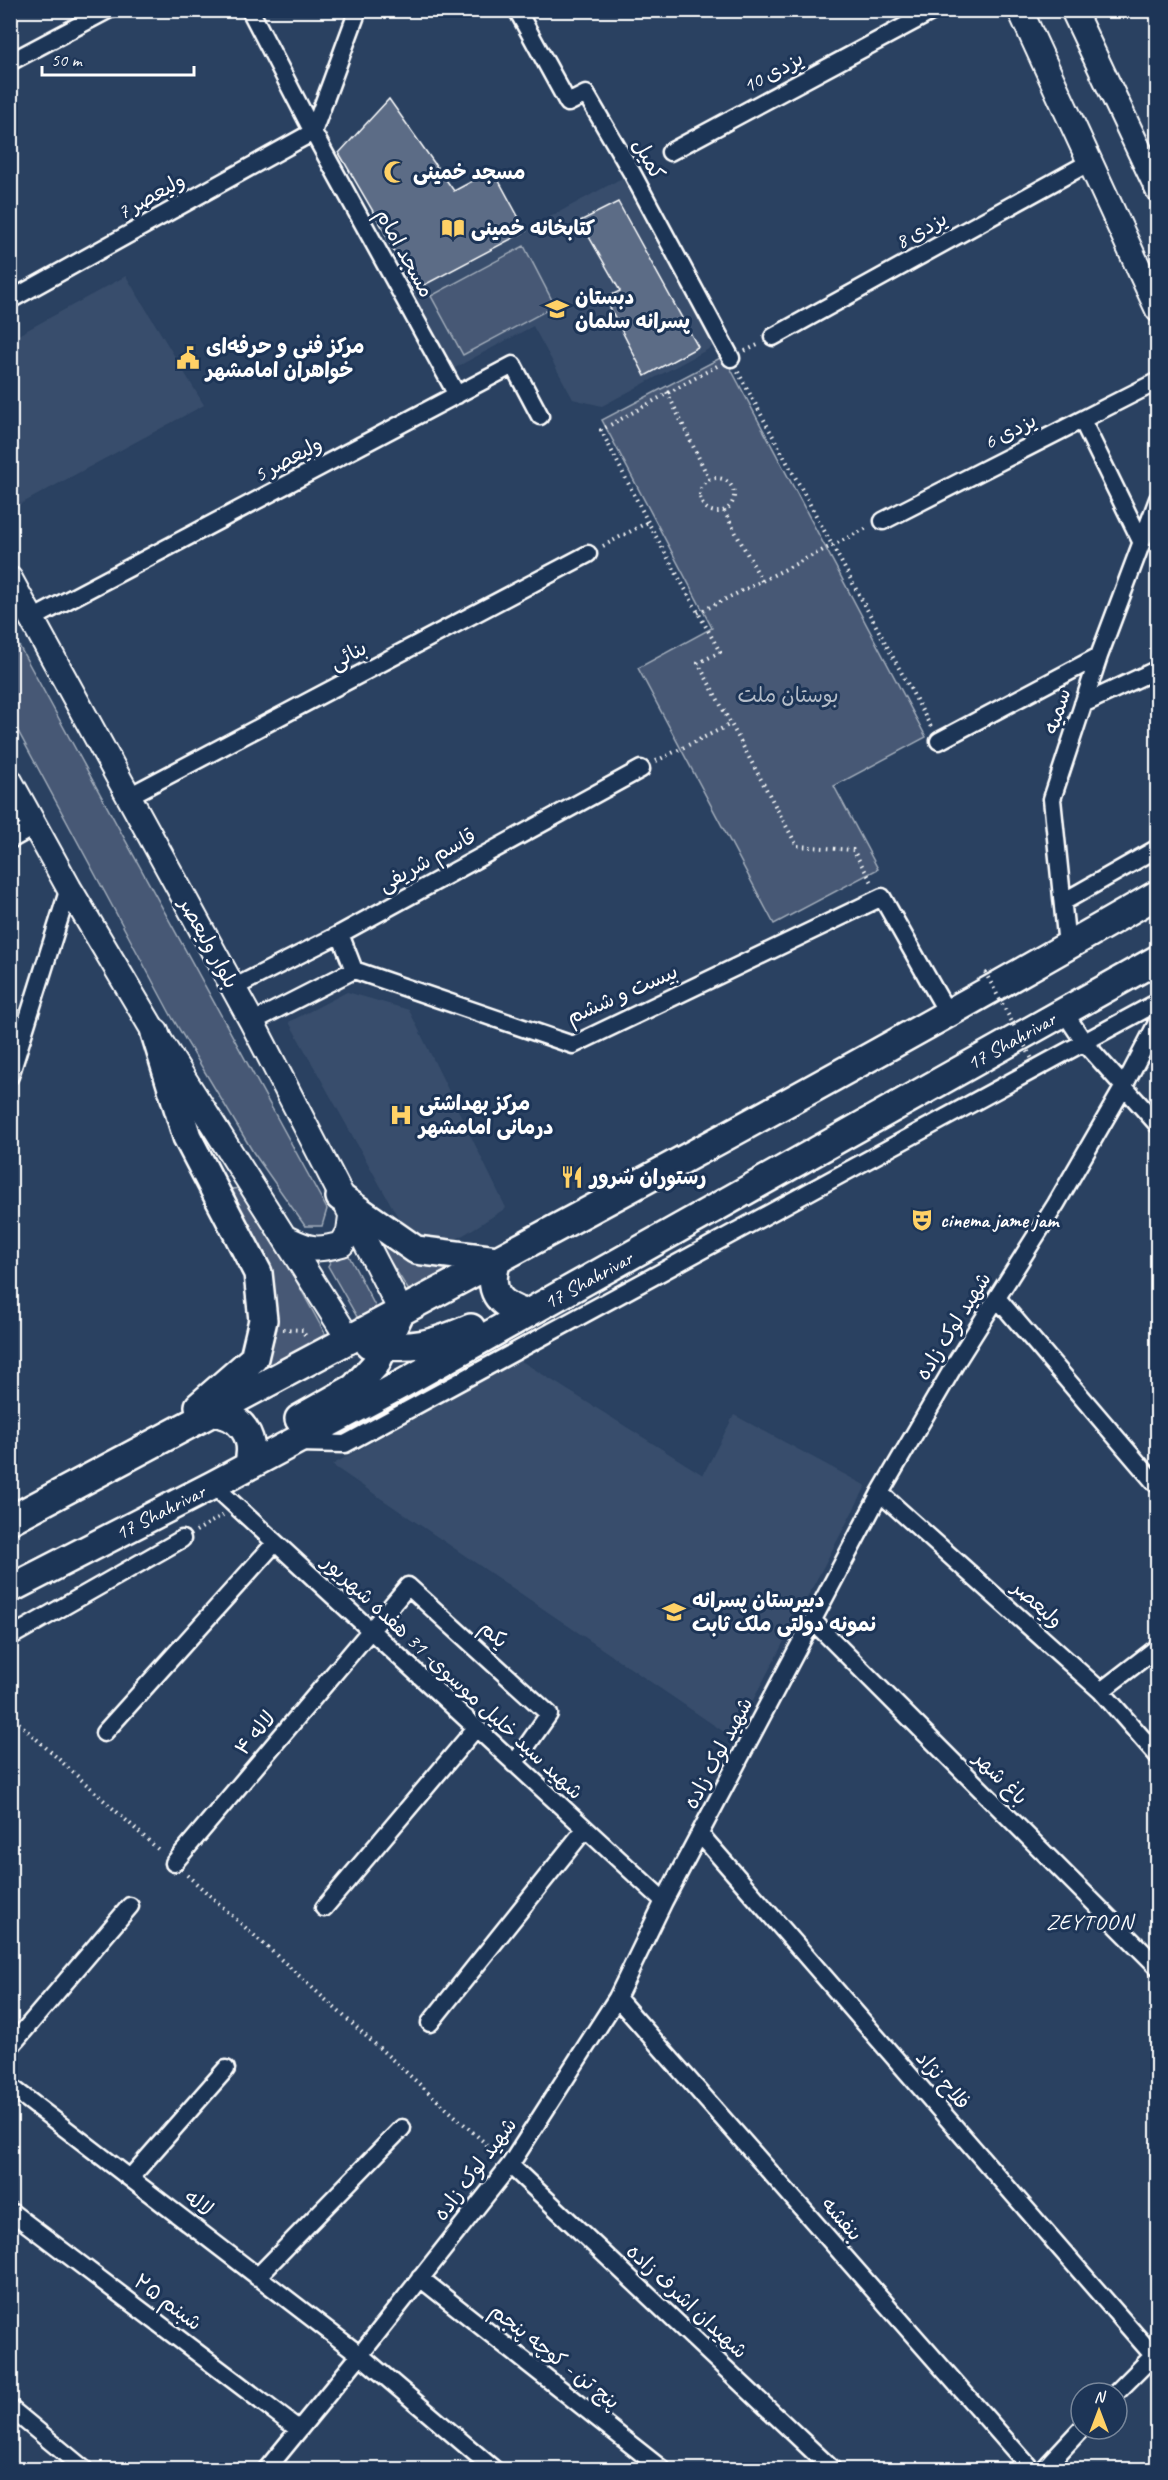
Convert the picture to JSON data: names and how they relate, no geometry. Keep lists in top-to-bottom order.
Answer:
{
  "streets": {
    "main road": ["بلوار ولیعصر", "17 Shahrivar"],
    "street": [
      "یزدی 10",
      "کمیل",
      "ولیعصر 7",
      "یزدی 8",
      "مسجد امام",
      "یزدی 6",
      "ولیعصر 5",
      "بنائی",
      "سمیه",
      "قاسم شریفی",
      "بیست و ششم",
      "شهید لوک زاده",
      "ولیعصر",
      "یکم",
      "شهید سید خلیل موسوی- 31 هفده شهریور",
      "لاله ۴",
      "باغ شهر",
      "فلاح نژاد",
      "لاله",
      "بنفشه",
      "شهیدان اشرف زاده",
      "شبنم ۲۵",
      "پنج تن - کوچه پنجم"
    ]
  },
  "crossings": [
    ["ولیعصر 7", "مسجد امام"],
    ["مسجد امام", "ولیعصر 5"],
    ["ولیعصر 5", "بلوار ولیعصر"],
    ["بنائی", "بلوار ولیعصر"],
    ["قاسم شریفی", "بلوار ولیعصر"],
    ["17 Shahrivar", "شهید سید خلیل موسوی- 31 هفده شهریور"],
    ["شهید لوک زاده", "ولیعصر"],
    ["شهید لوک زاده", "شهید سید خلیل موسوی- 31 هفده شهریور"],
    ["شهید لوک زاده", "باغ شهر"],
    ["شهید لوک زاده", "فلاح نژاد"],
    ["شهید لوک زاده", "لاله"],
    ["شهید لوک زاده", "بنفشه"],
    ["شهید لوک زاده", "شهیدان اشرف زاده"],
    ["شهید لوک زاده", "شبنم ۲۵"],
    ["شهید لوک زاده", "پنج تن - کوچه پنجم"],
    ["یکم", "شهید سید خلیل موسوی- 31 هفده شهریور"],
    ["یکم", "لاله ۴"],
    ["شهید سید خلیل موسوی- 31 هفده شهریور", "لاله ۴"]
  ],
  "districts": ["ZEYTOON"],
  "parks": ["بوستان ملت"],
  "places": {
    "mosque": ["مسجد خمینی"],
    "library": ["کتابخانه خمینی"],
    "school or university": ["دبستان پسرانه سلمان", "دبیرستان پسرانه نمونه دولتی ملک ثابت"],
    "public building": ["مرکز فنی و حرفه‌ای خواهران امامشهر"],
    "hospital": ["مرکز بهداشتی درمانی امامشهر"],
    "restaurant": ["رستوران سُرور"],
    "theatre": ["cinema jame jam"]
  },
  "scale_bar": "50 m",
  "north": "top"
}
